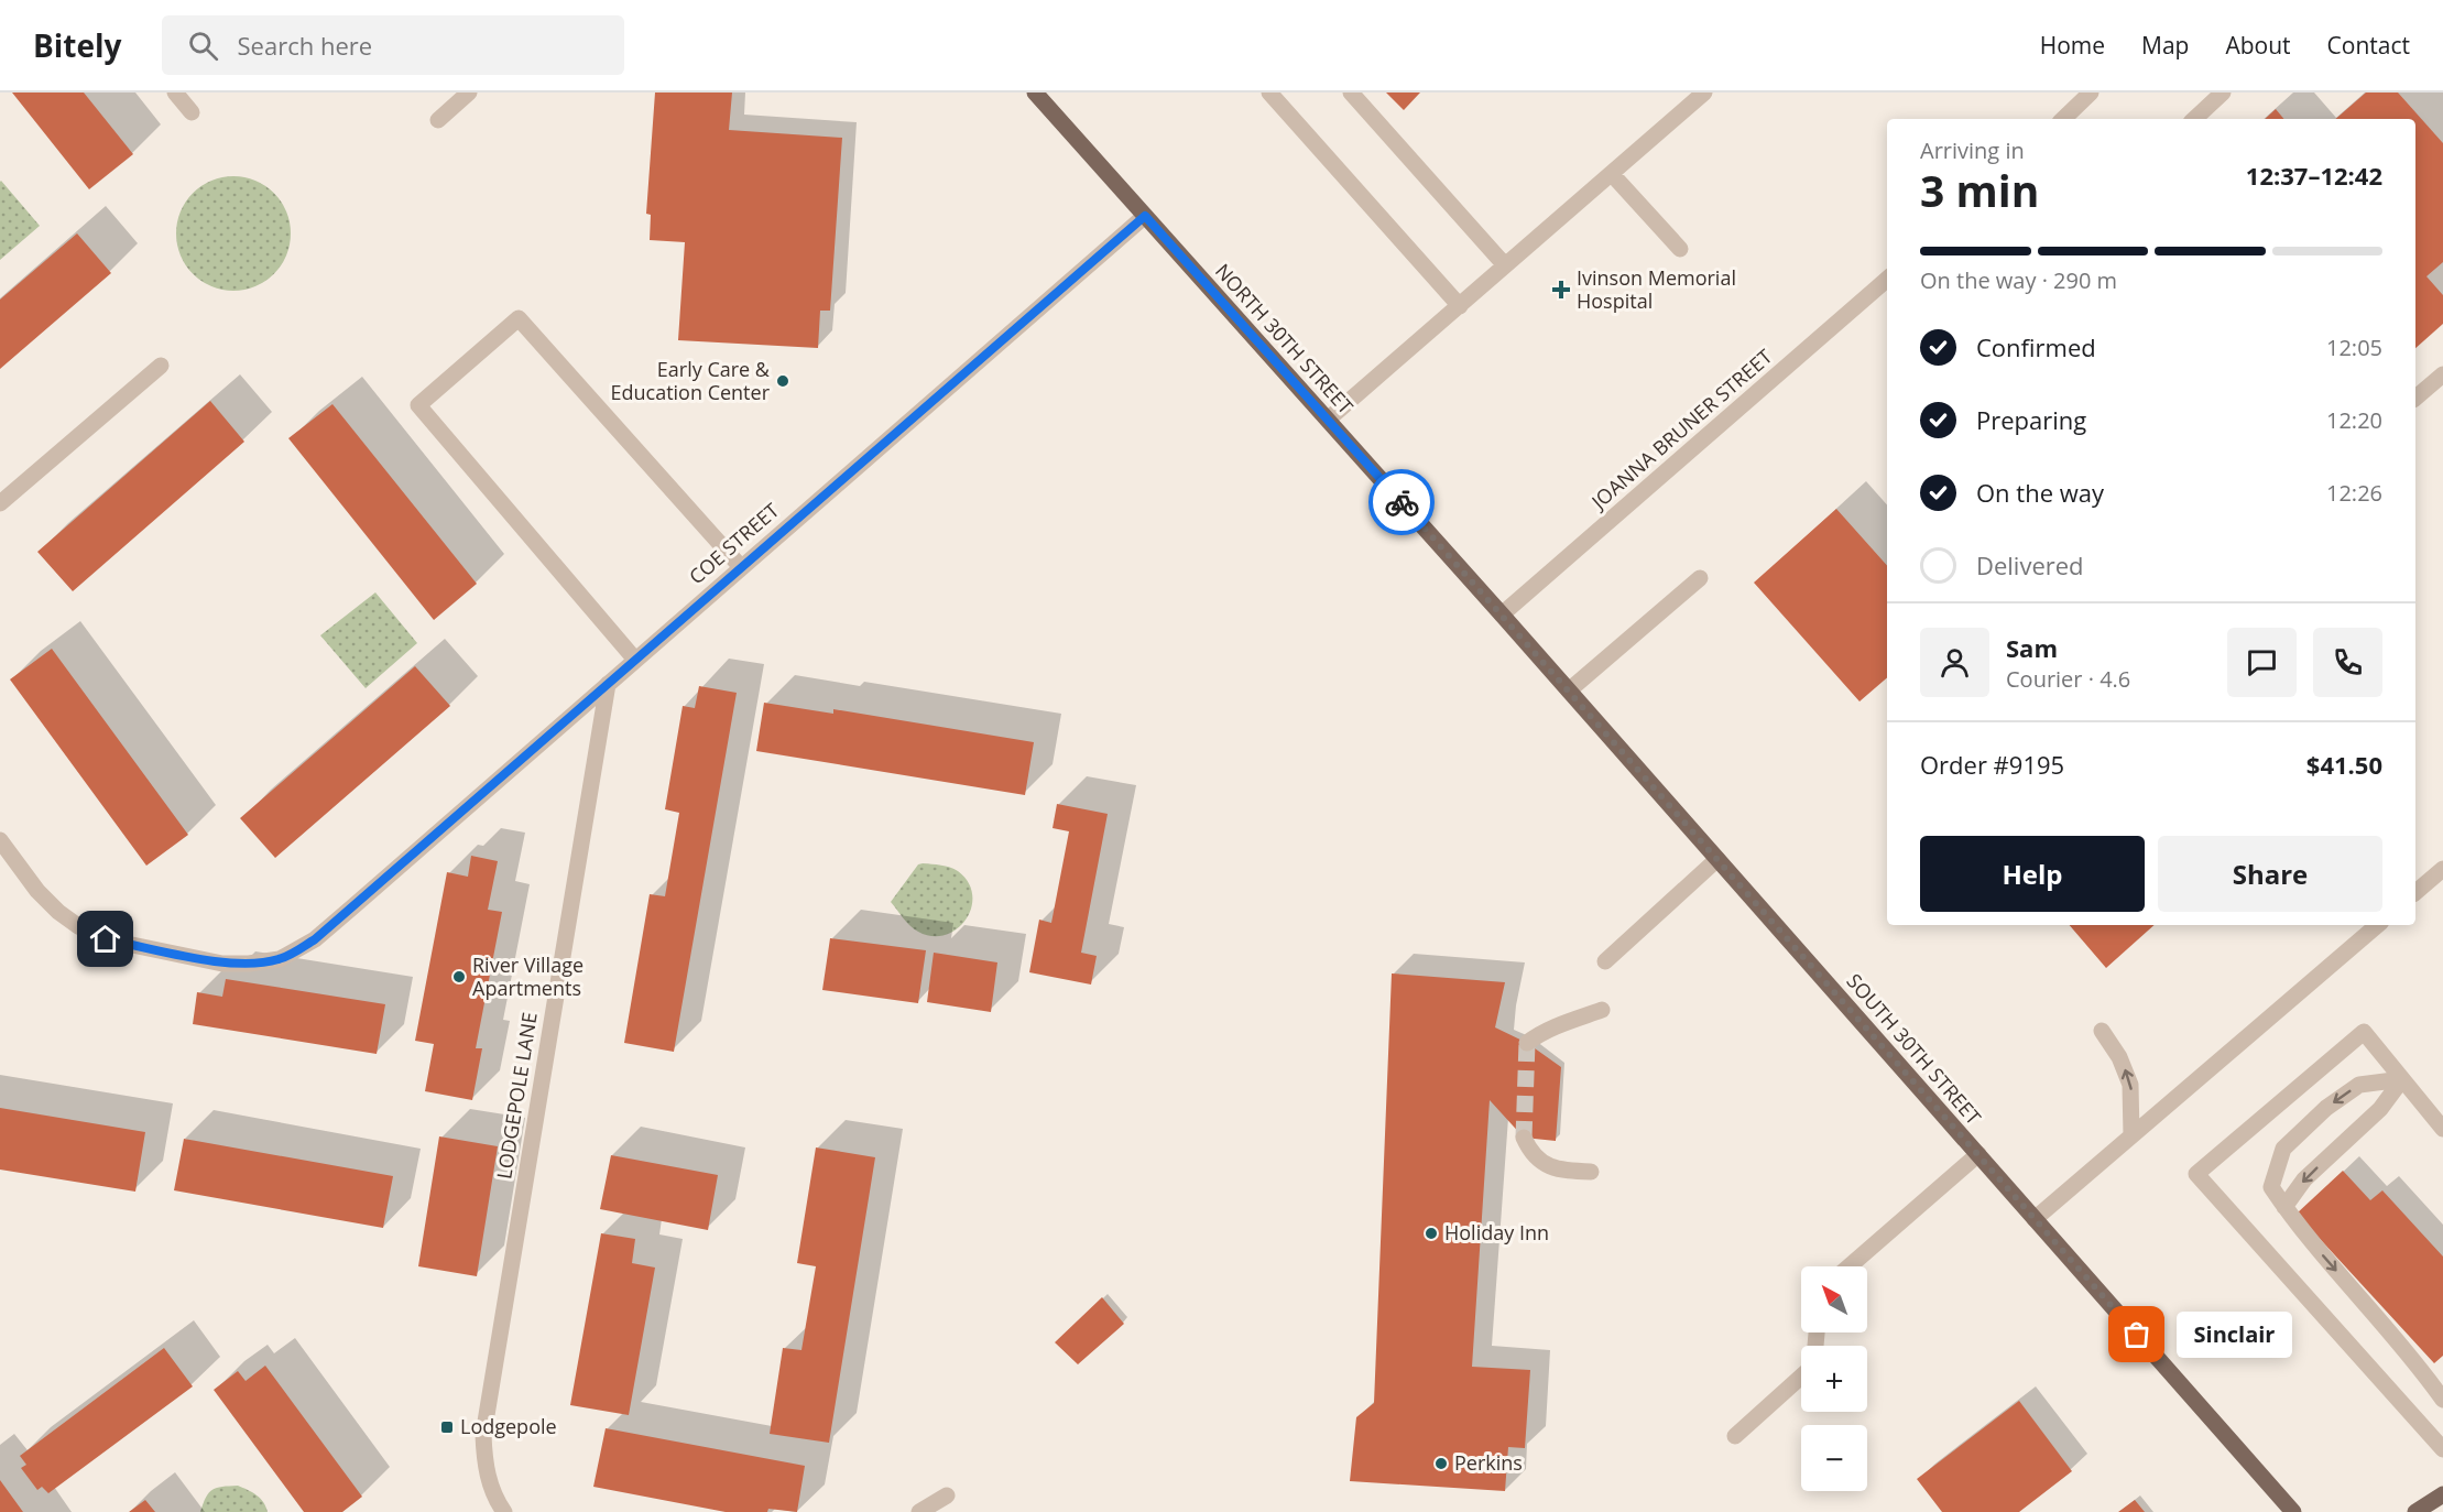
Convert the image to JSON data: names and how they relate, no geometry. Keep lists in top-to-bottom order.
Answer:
{
  "streets": {
    "main road": ["NORTH 30TH STREET", "SOUTH 30TH STREET"],
    "street": ["JOANNA BRUNER STREET", "COE STREET", "LODGEPOLE LANE"]
  },
  "crossings": [
    ["NORTH 30TH STREET", "JOANNA BRUNER STREET"],
    ["NORTH 30TH STREET", "COE STREET"],
    ["NORTH 30TH STREET", "SOUTH 30TH STREET"],
    ["JOANNA BRUNER STREET", "SOUTH 30TH STREET"],
    ["COE STREET", "LODGEPOLE LANE"]
  ],
  "places": {
    "health": ["Ivinson Memorial Hospital"],
    "other": [
      "Early Care & Education Center",
      "River Village Apartments",
      "Holiday Inn",
      "Sinclair",
      "Perkins"
    ],
    "transit": ["Lodgepole"]
  },
  "north": "top left",
  "page": {
    "header": "Bitely",
    "search": "Search here",
    "nav": [
      "Home",
      "Map",
      "About",
      "Contact"
    ],
    "heading": ["3 min", "Arriving in", "12:37–12:42"],
    "panel": [
      "Sam",
      "Courier · 4.6",
      "Order #9195",
      "$41.50"
    ],
    "bar": "On the way · 290 m",
    "list": [
      ["Confirmed", "12:05"],
      ["Preparing", "12:20"],
      ["On the way", "12:26"],
      "Delivered"
    ],
    "buttons": ["Help", "Share"],
    "map_buttons": ["+", "−"],
    "bubble": "Sinclair"
  }
}
